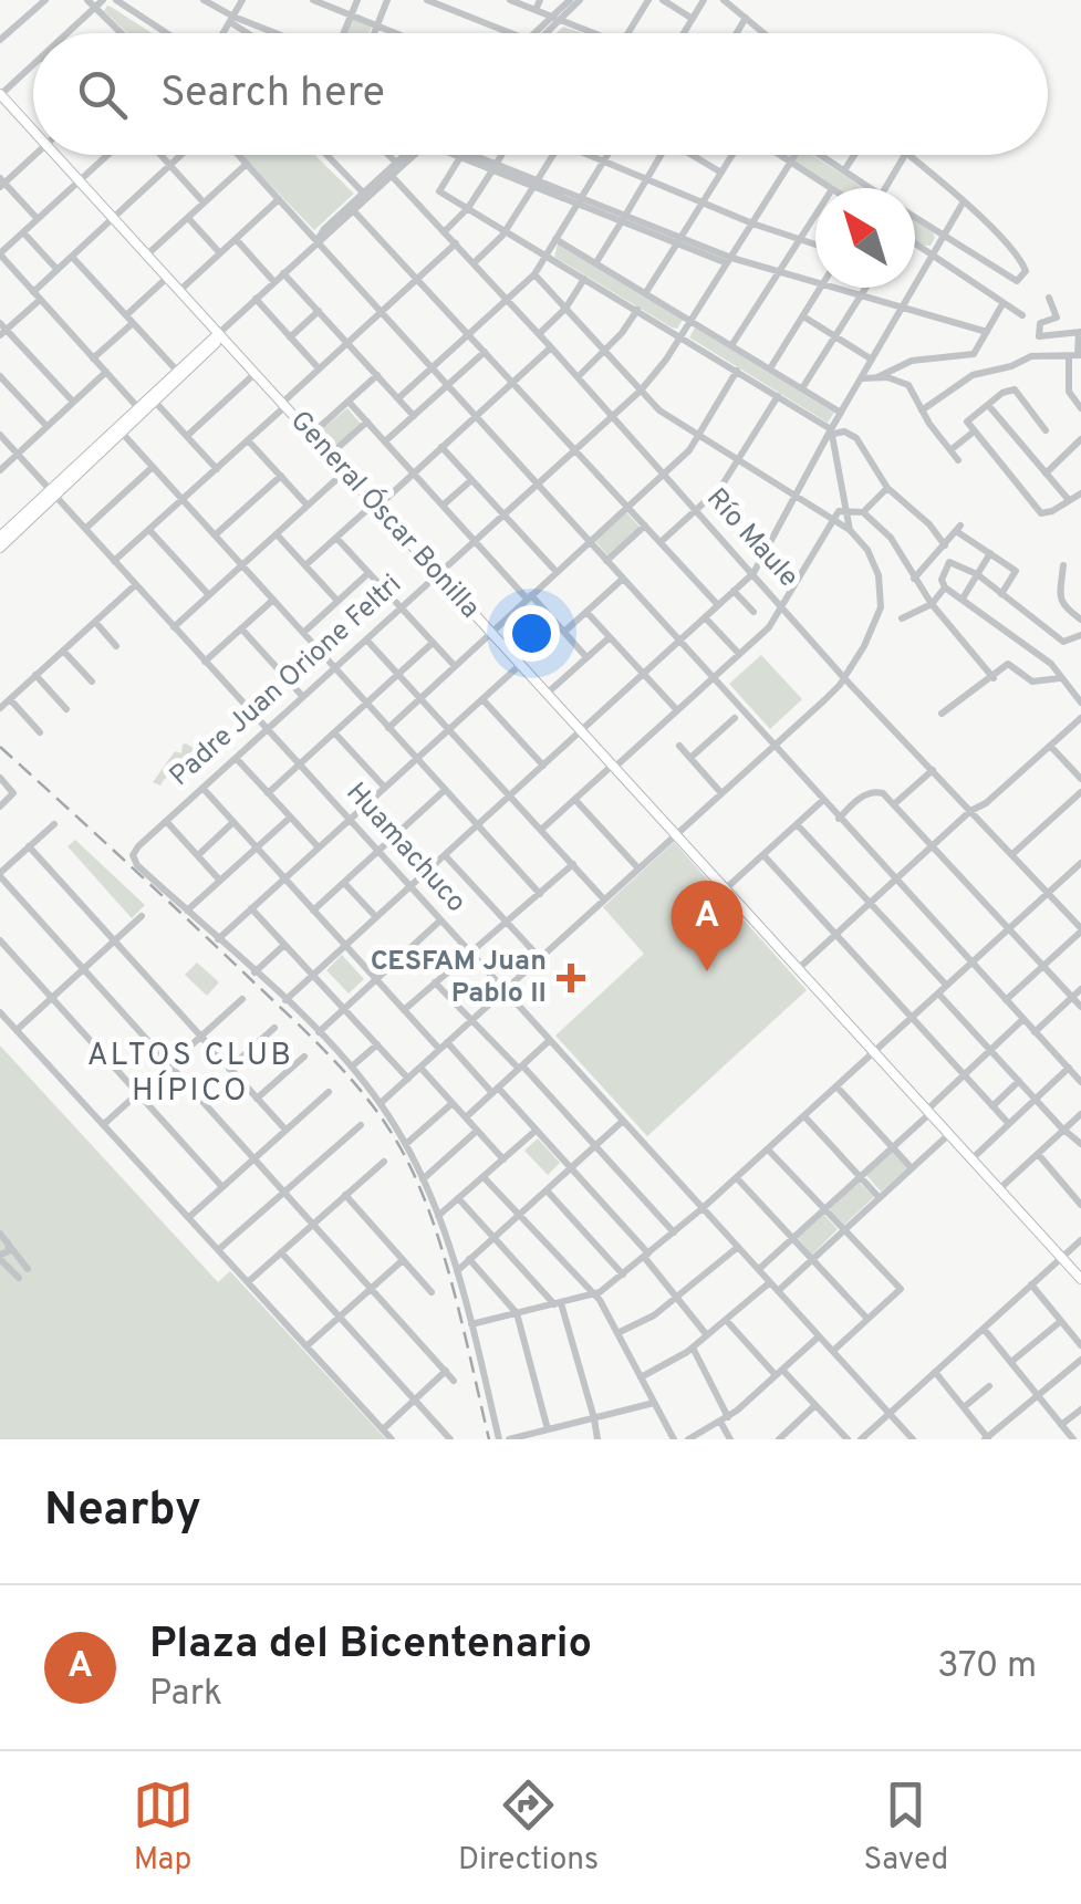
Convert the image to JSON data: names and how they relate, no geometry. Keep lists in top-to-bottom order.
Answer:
{
  "streets": {
    "main road": ["General Óscar Bonilla"],
    "street": ["Río Maule", "Padre Juan Orione Feltri", "Huamachuco"]
  },
  "crossings": [
    ["General Óscar Bonilla", "Padre Juan Orione Feltri"],
    ["Río Maule", "Padre Juan Orione Feltri"],
    ["Padre Juan Orione Feltri", "Huamachuco"]
  ],
  "districts": ["ALTOS CLUB HÍPICO"],
  "places": {
    "health": ["CESFAM Juan Pablo II"]
  },
  "north": "top left",
  "page": {
    "search": "Search here",
    "pins": "A",
    "heading": "Nearby",
    "list": [
      {
        "mark": "A",
        "name": "Plaza del Bicentenario",
        "note": "Park",
        "value": "370 m"
      }
    ],
    "nav": ["Map", "Directions", "Saved"]
  }
}
